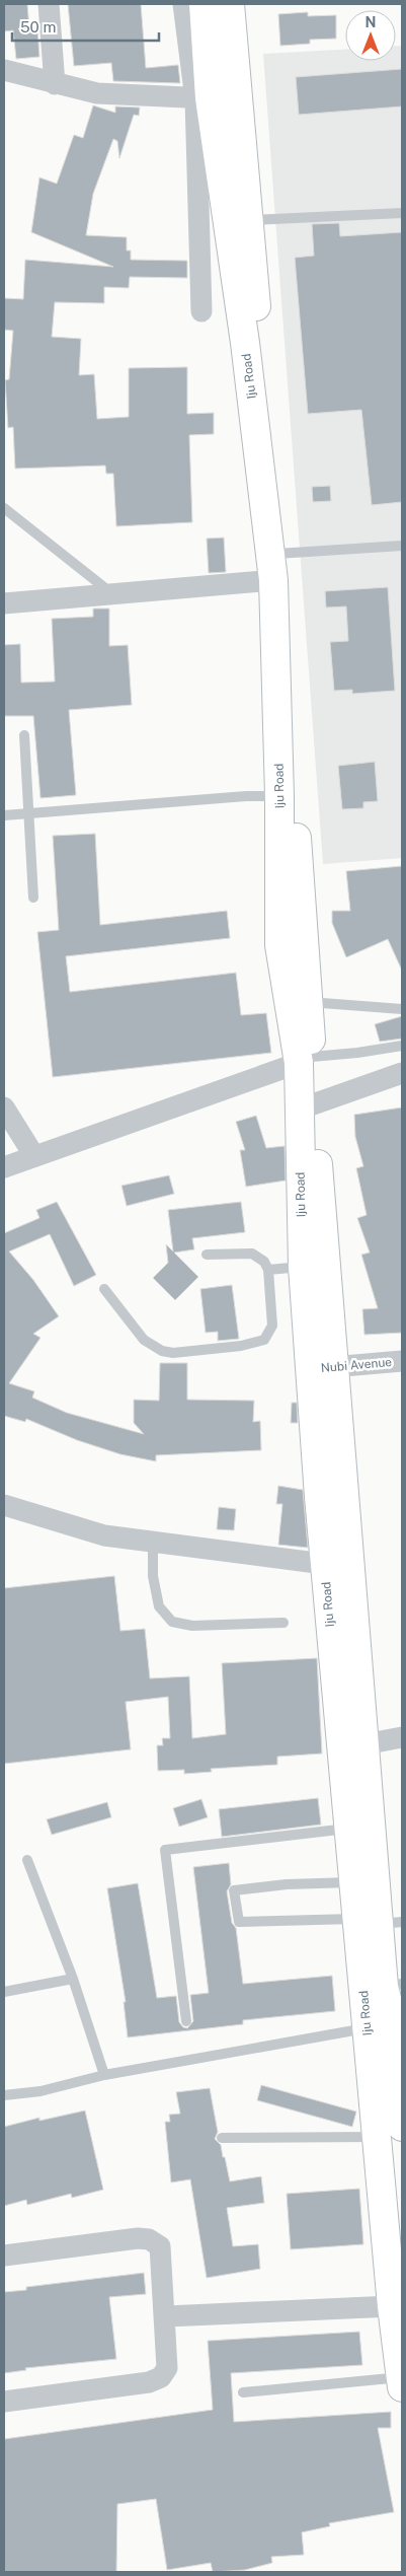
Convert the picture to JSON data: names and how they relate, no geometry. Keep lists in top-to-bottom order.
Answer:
{
  "streets": {
    "main road": ["Iju Road"],
    "street": ["Nubi Avenue"]
  },
  "crossings": [
    ["Iju Road", "Nubi Avenue"]
  ],
  "scale_bar": "50 m",
  "north": "top"
}
